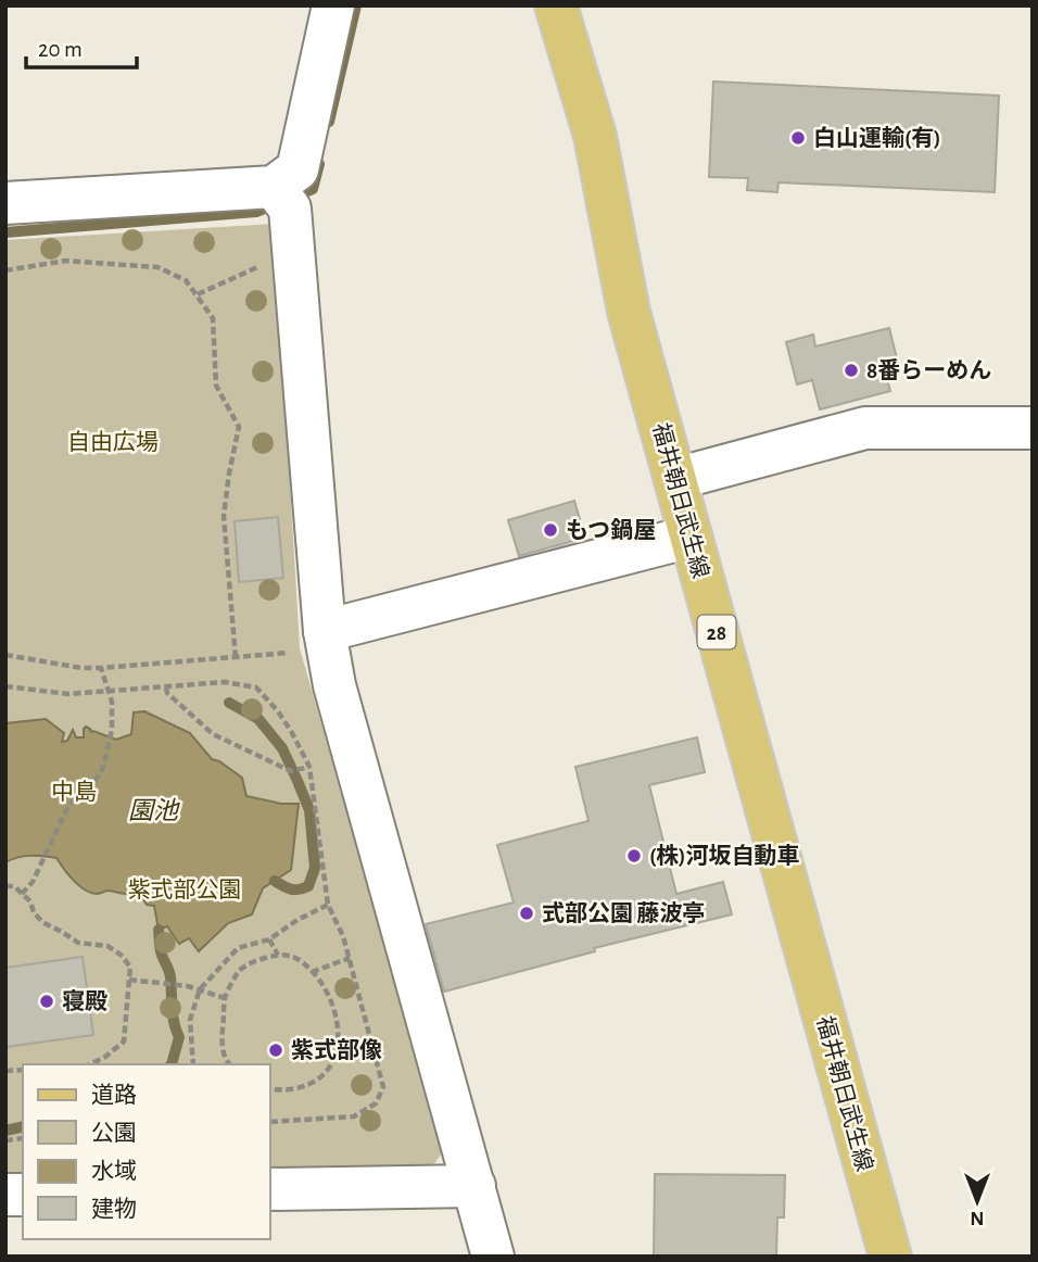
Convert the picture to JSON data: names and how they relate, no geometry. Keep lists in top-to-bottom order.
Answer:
{
  "streets": {
    "main road": ["福井朝日武生線", "28"]
  },
  "water": ["園池"],
  "parks": ["自由広場", "中島", "紫式部公園"],
  "places": [
    "白山運輸(有)",
    "8番らーめん",
    "もつ鍋屋",
    "(株)河坂自動車",
    "式部公園 藤波亭",
    "寝殿",
    "紫式部像"
  ],
  "legend": [
    "道路",
    "公園",
    "水域",
    "建物"
  ],
  "scale_bar": "20 m",
  "north": "bottom"
}
